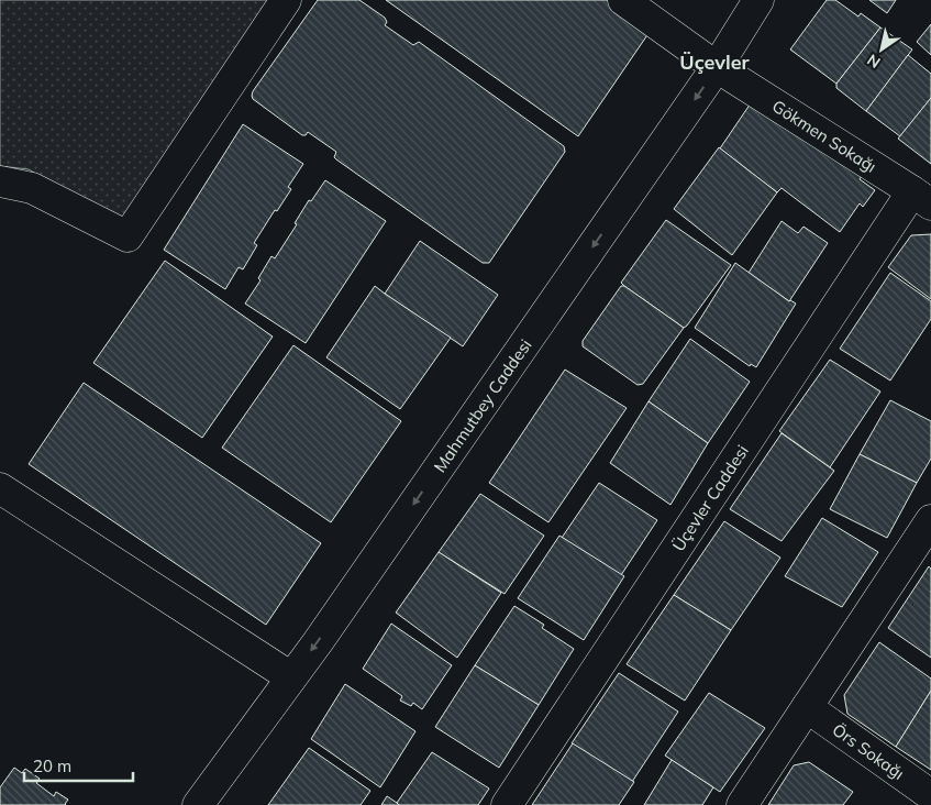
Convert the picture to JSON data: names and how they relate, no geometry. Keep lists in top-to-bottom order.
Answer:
{
  "streets": {
    "street": [
      "Gökmen Sokağı",
      "Mahmutbey Caddesi",
      "Üçevler Caddesi",
      "Örs Sokağı"
    ]
  },
  "crossings": [
    ["Gökmen Sokağı", "Mahmutbey Caddesi"],
    ["Gökmen Sokağı", "Üçevler Caddesi"]
  ],
  "one_way": ["Mahmutbey Caddesi"],
  "districts": ["Üçevler"],
  "scale_bar": "20 m",
  "north": "bottom left"
}
